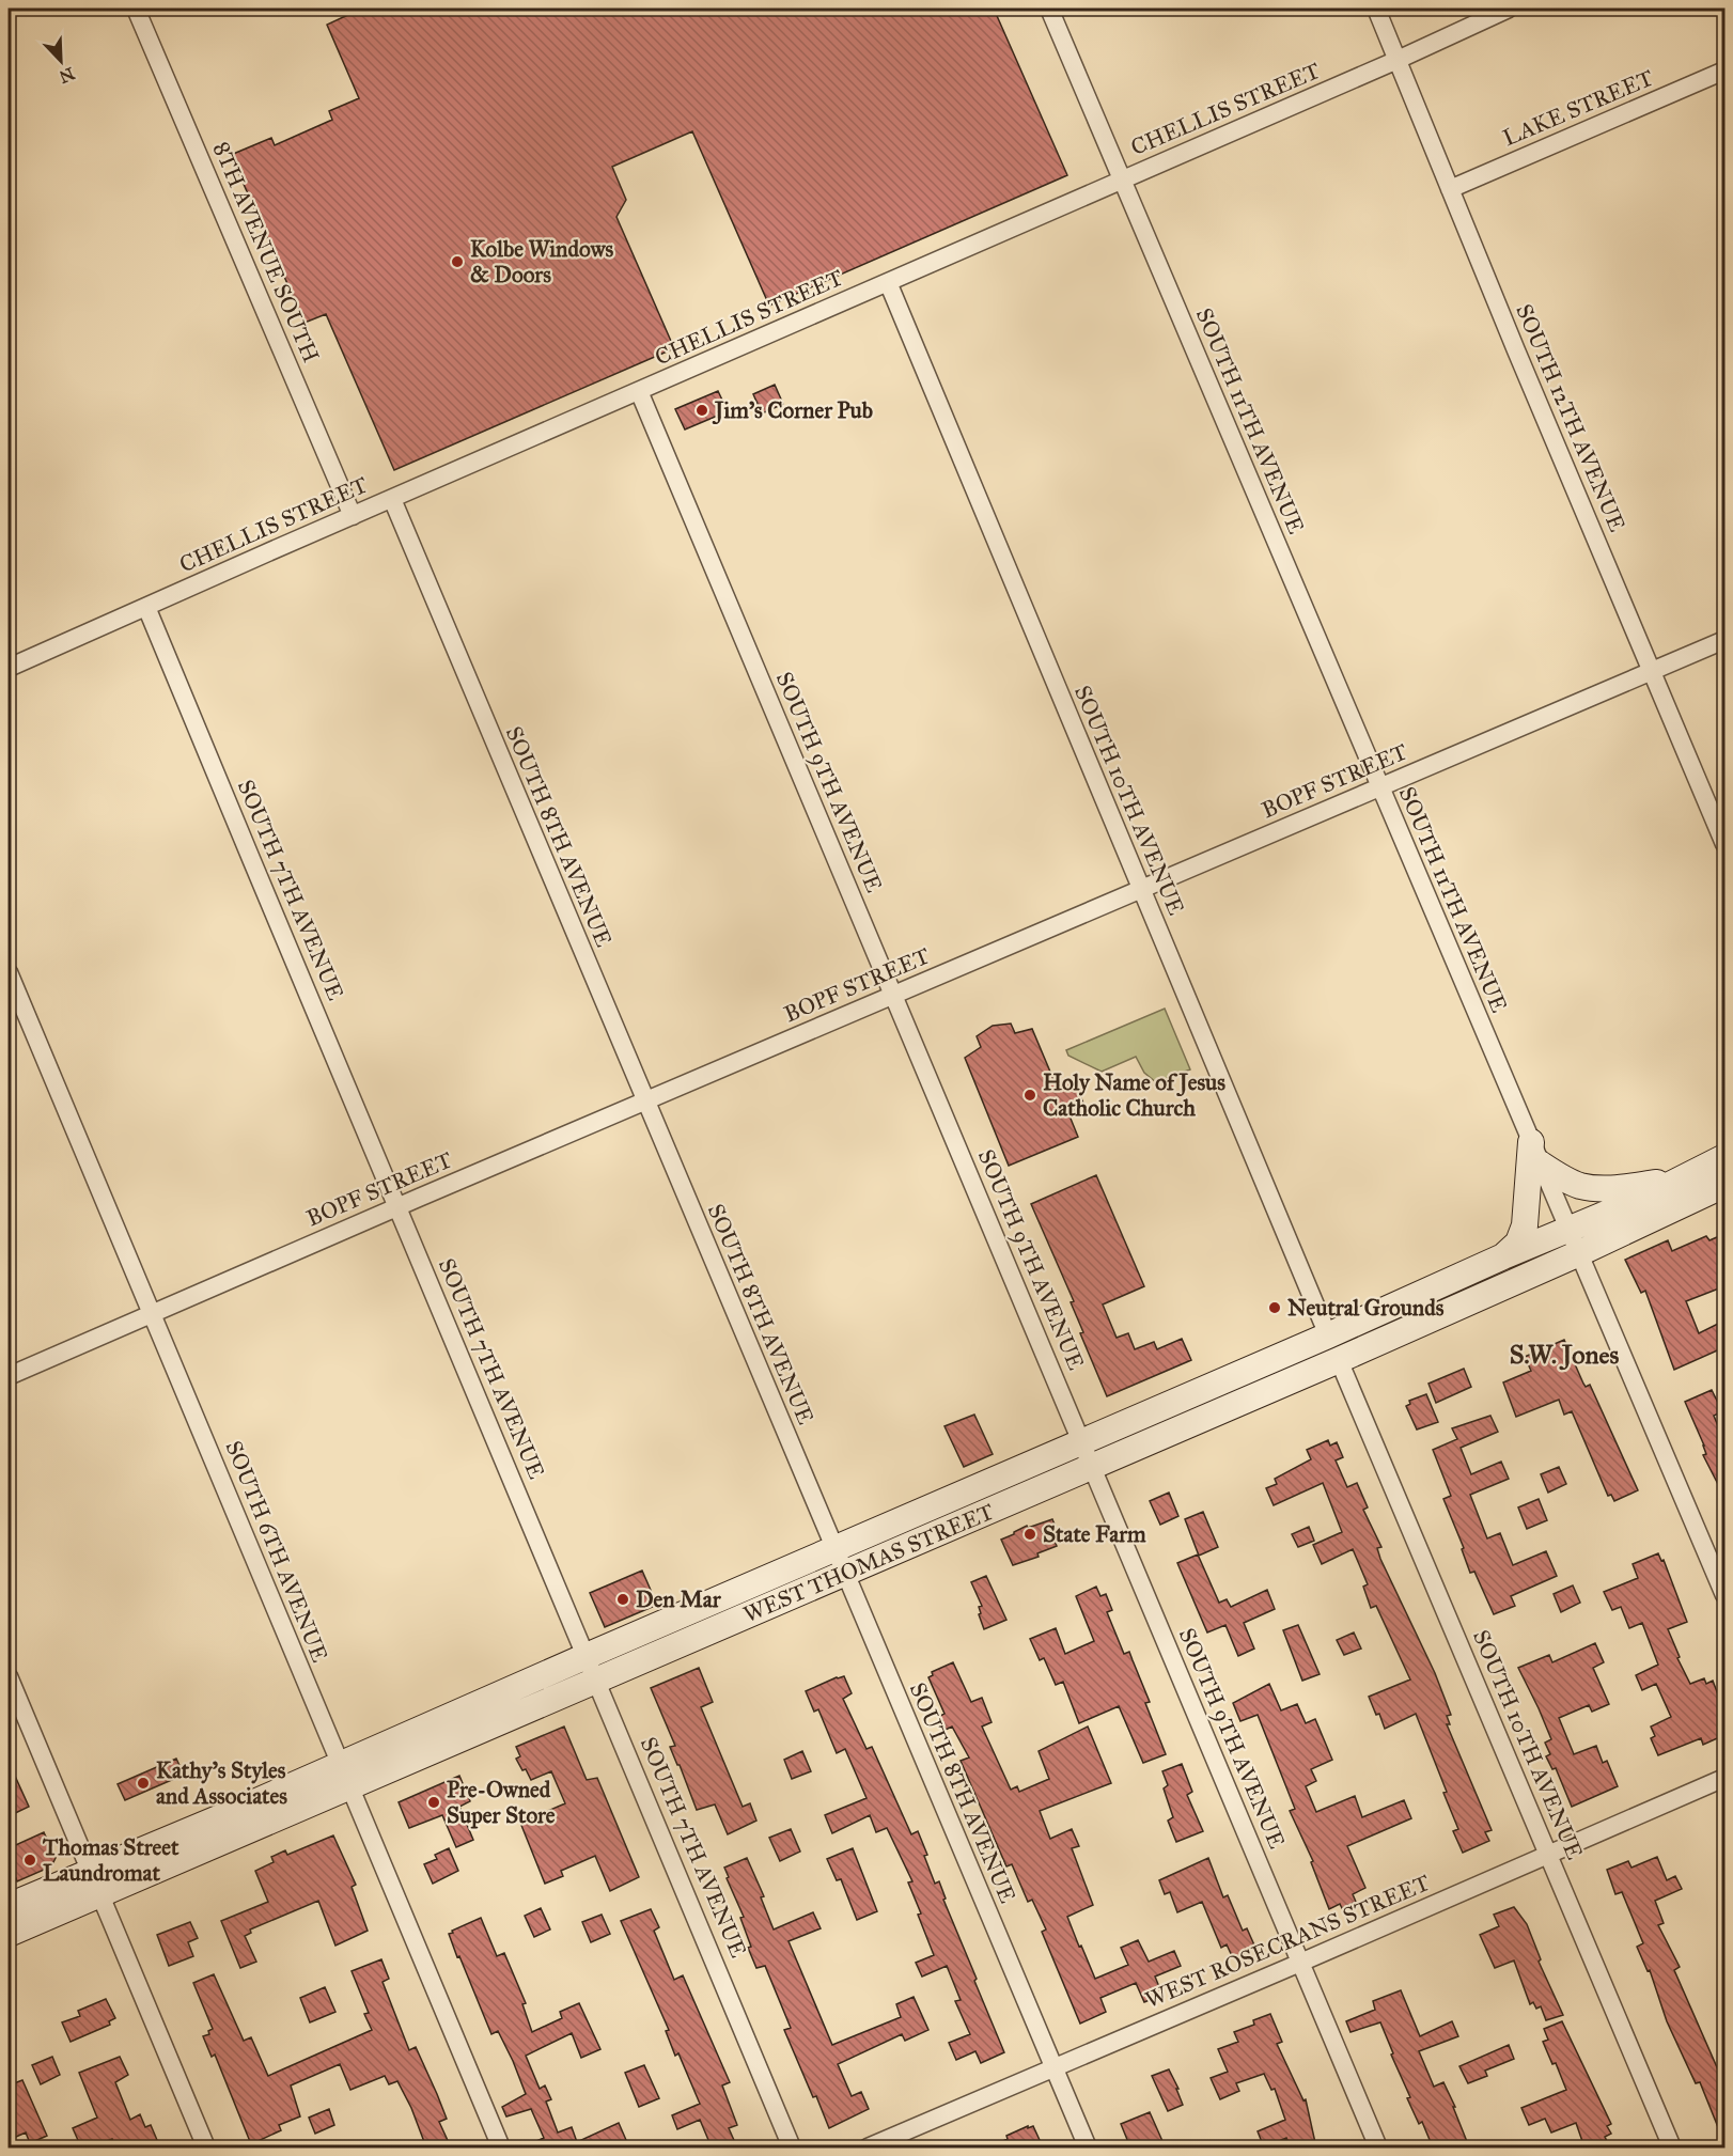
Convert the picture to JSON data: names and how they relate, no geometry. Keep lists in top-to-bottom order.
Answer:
{
  "streets": {
    "main road": ["WEST THOMAS STREET"],
    "street": [
      "LAKE STREET",
      "CHELLIS STREET",
      "8TH AVENUE SOUTH",
      "SOUTH 12TH AVENUE",
      "SOUTH 11TH AVENUE",
      "BOPF STREET",
      "SOUTH 9TH AVENUE",
      "SOUTH 10TH AVENUE",
      "SOUTH 8TH AVENUE",
      "SOUTH 7TH AVENUE",
      "SOUTH 6TH AVENUE",
      "WEST ROSECRANS STREET"
    ]
  },
  "crossings": [
    ["LAKE STREET", "SOUTH 12TH AVENUE"],
    ["CHELLIS STREET", "8TH AVENUE SOUTH"],
    ["CHELLIS STREET", "SOUTH 12TH AVENUE"],
    ["CHELLIS STREET", "SOUTH 11TH AVENUE"],
    ["CHELLIS STREET", "SOUTH 9TH AVENUE"],
    ["CHELLIS STREET", "SOUTH 10TH AVENUE"],
    ["CHELLIS STREET", "SOUTH 8TH AVENUE"],
    ["CHELLIS STREET", "SOUTH 7TH AVENUE"],
    ["SOUTH 12TH AVENUE", "BOPF STREET"],
    ["SOUTH 11TH AVENUE", "BOPF STREET"],
    ["SOUTH 11TH AVENUE", "WEST THOMAS STREET"],
    ["BOPF STREET", "SOUTH 9TH AVENUE"],
    ["BOPF STREET", "SOUTH 10TH AVENUE"],
    ["BOPF STREET", "SOUTH 8TH AVENUE"],
    ["BOPF STREET", "SOUTH 7TH AVENUE"],
    ["BOPF STREET", "SOUTH 6TH AVENUE"],
    ["SOUTH 9TH AVENUE", "WEST THOMAS STREET"],
    ["SOUTH 9TH AVENUE", "WEST ROSECRANS STREET"],
    ["SOUTH 10TH AVENUE", "WEST THOMAS STREET"],
    ["SOUTH 10TH AVENUE", "WEST ROSECRANS STREET"],
    ["SOUTH 8TH AVENUE", "WEST THOMAS STREET"],
    ["SOUTH 8TH AVENUE", "WEST ROSECRANS STREET"],
    ["SOUTH 7TH AVENUE", "WEST THOMAS STREET"],
    ["SOUTH 6TH AVENUE", "WEST THOMAS STREET"]
  ],
  "districts": ["S.W. Jones"],
  "places": [
    "Kolbe Windows & Doors",
    "Jim's Corner Pub",
    "Holy Name of Jesus Catholic Church",
    "Neutral Grounds",
    "State Farm",
    "Den Mar",
    "Kathy's Styles and Associates",
    "Pre-Owned Super Store",
    "Thomas Street Laundromat"
  ],
  "north": "bottom right"
}
